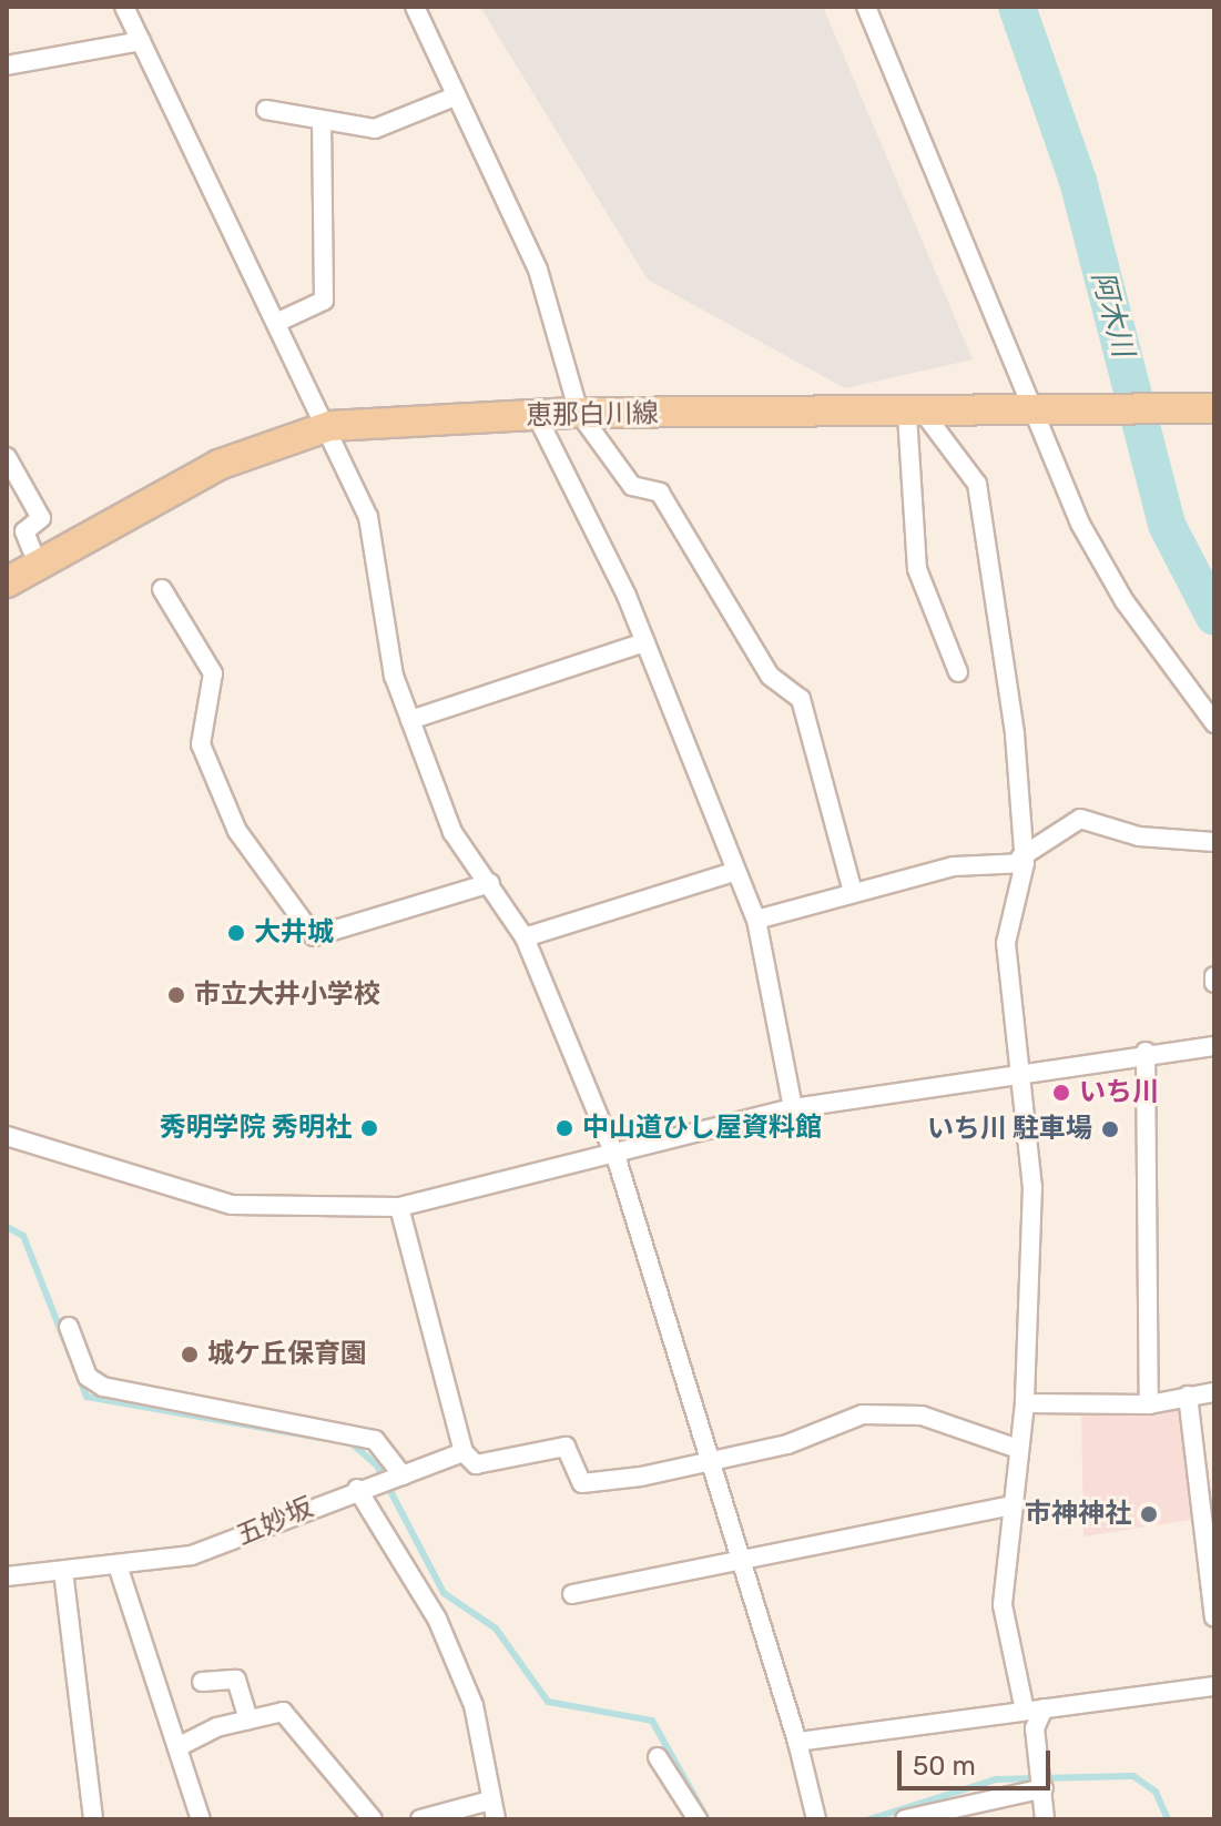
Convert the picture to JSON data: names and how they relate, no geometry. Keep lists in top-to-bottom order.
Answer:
{
  "streets": {
    "main road": ["恵那白川線"],
    "street": ["五妙坂"]
  },
  "water": ["阿木川"],
  "places": [
    "大井城",
    "市立大井小学校",
    "いち川",
    "秀明学院 秀明社",
    "中山道ひし屋資料館",
    "いち川 駐車場",
    "城ケ丘保育園",
    "市神神社"
  ],
  "scale_bar": "50 m"
}
